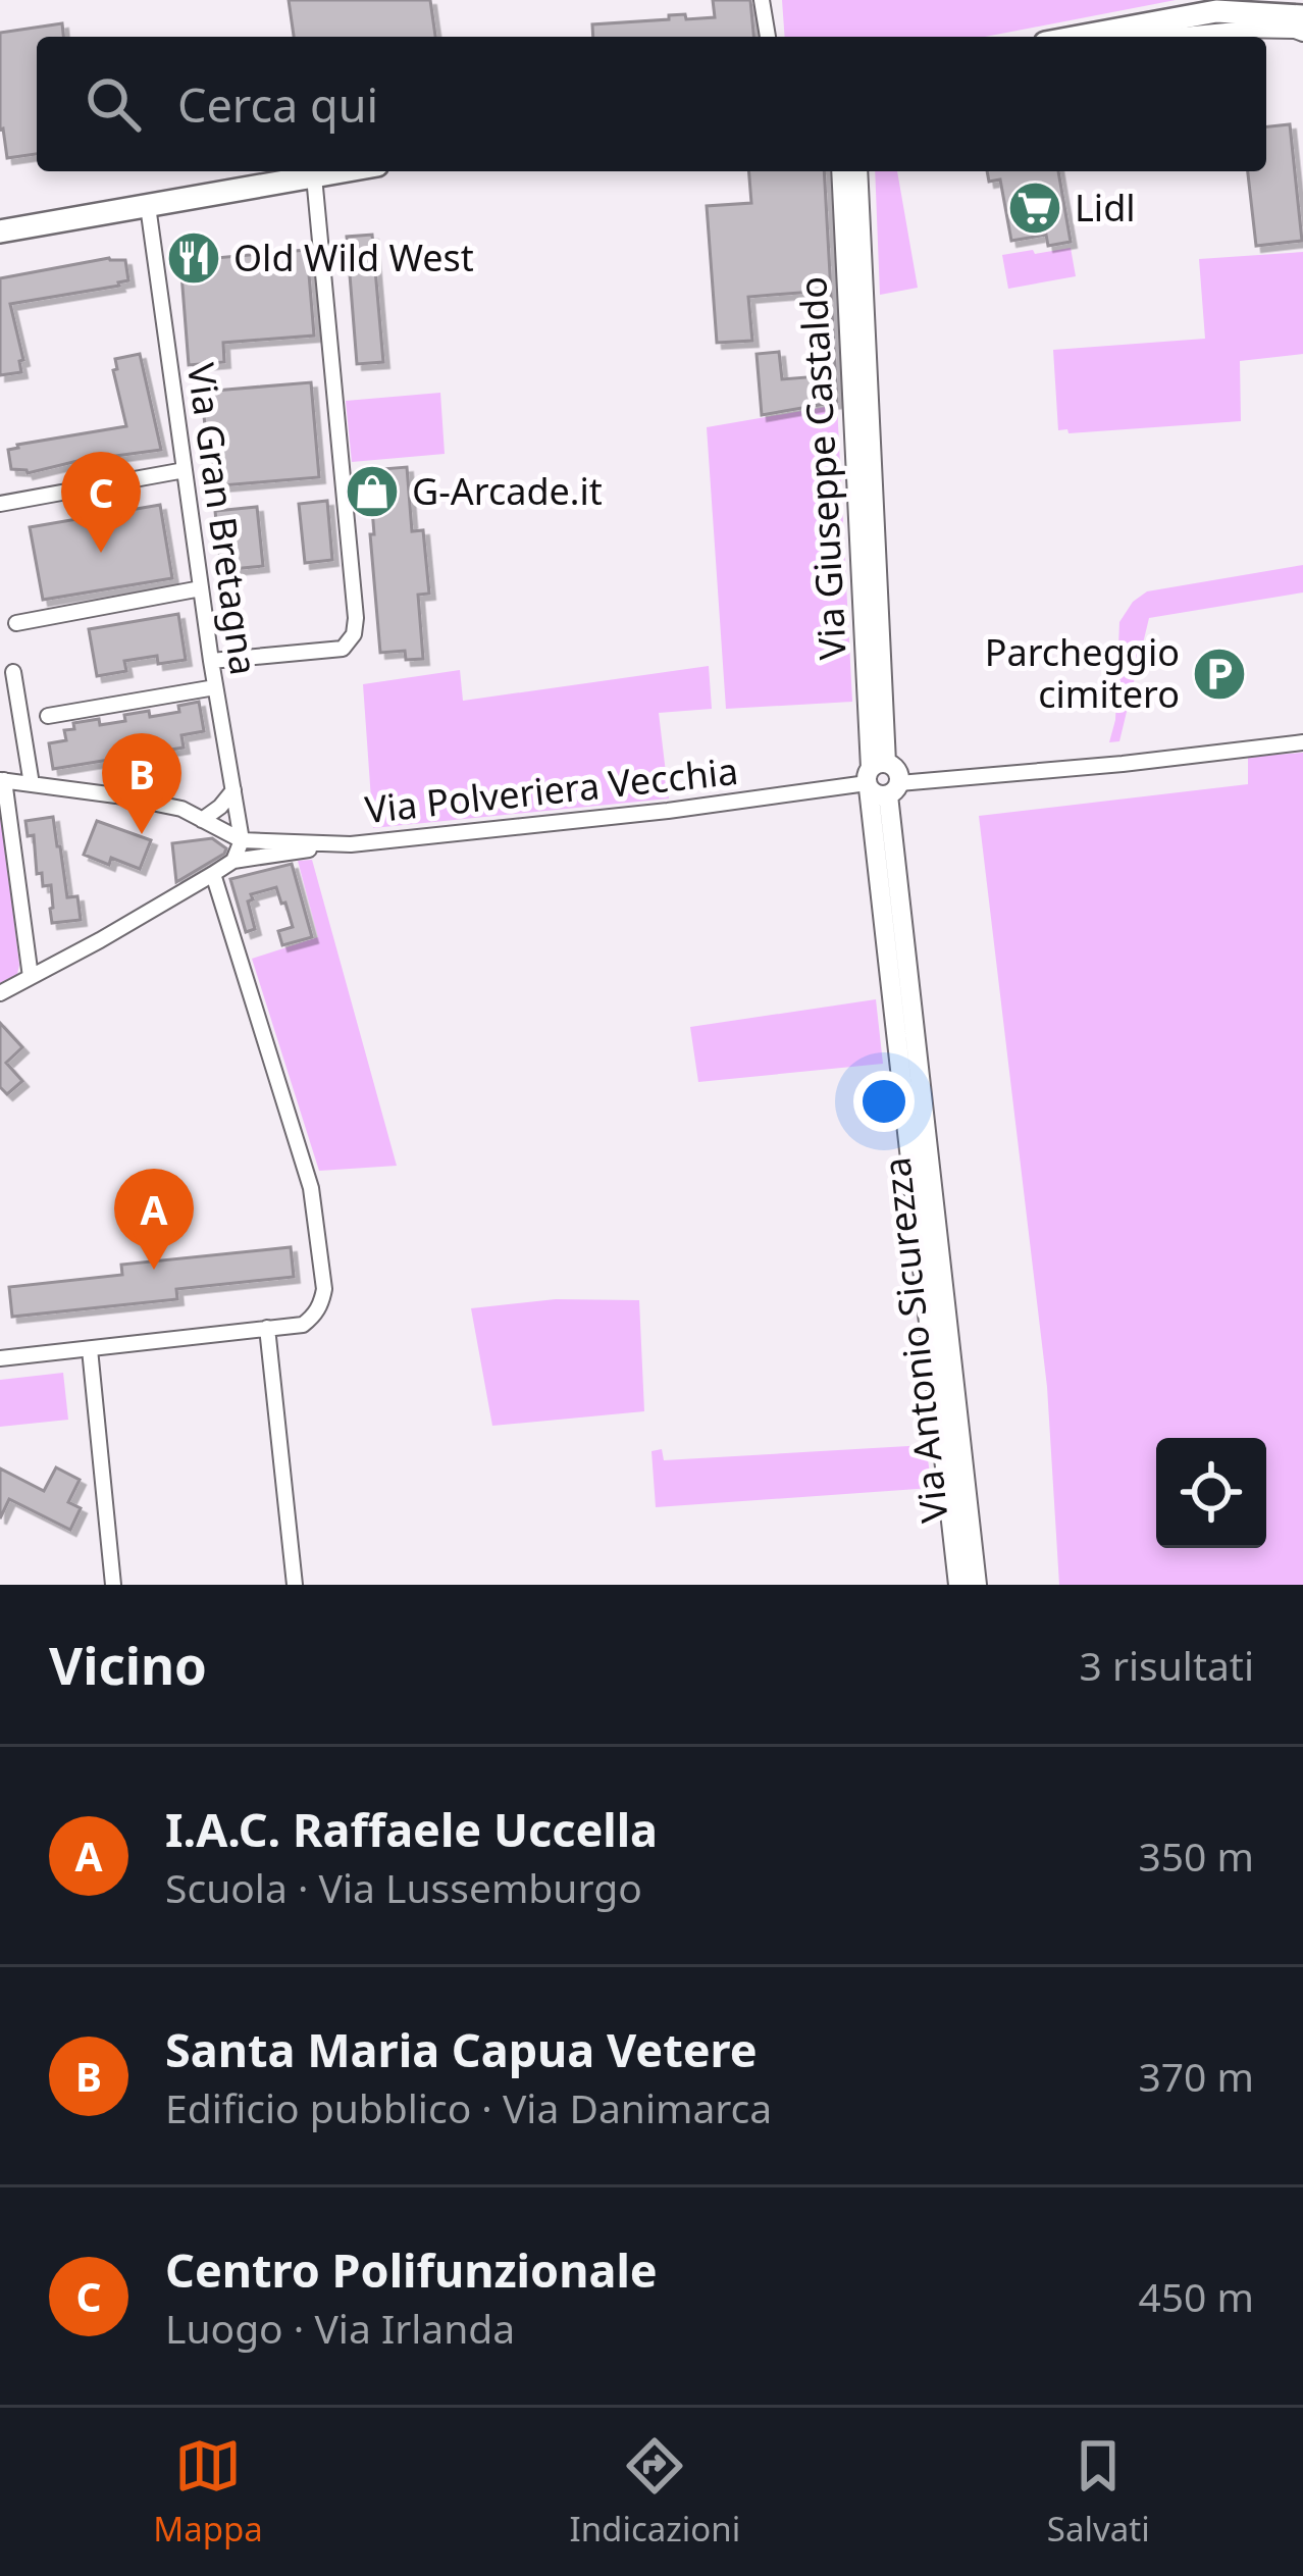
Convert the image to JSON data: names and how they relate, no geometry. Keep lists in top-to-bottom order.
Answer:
{
  "streets": {
    "street": [
      "Via Giuseppe Castaldo",
      "Via Gran Bretagna",
      "Via Polveriera Vecchia",
      "Via Antonio Sicurezza"
    ]
  },
  "crossings": [
    ["Via Giuseppe Castaldo", "Via Polveriera Vecchia"],
    ["Via Giuseppe Castaldo", "Via Antonio Sicurezza"],
    ["Via Gran Bretagna", "Via Polveriera Vecchia"],
    ["Via Polveriera Vecchia", "Via Antonio Sicurezza"]
  ],
  "places": {
    "supermarket": ["Lidl"],
    "restaurant": ["Old Wild West"],
    "shop": ["G-Arcade.it"],
    "parking": ["Parcheggio cimitero"]
  },
  "page": {
    "search": "Cerca qui",
    "pins": ["C", "B", "A"],
    "heading": ["Vicino", "3 risultati"],
    "list": [
      {
        "mark": "A",
        "name": "I.A.C. Raffaele Uccella",
        "note": "Scuola · Via Lussemburgo",
        "value": "350 m"
      },
      {
        "mark": "B",
        "name": "Santa Maria Capua Vetere",
        "note": "Edificio pubblico · Via Danimarca",
        "value": "370 m"
      },
      {
        "mark": "C",
        "name": "Centro Polifunzionale",
        "note": "Luogo · Via Irlanda",
        "value": "450 m"
      }
    ],
    "nav": ["Mappa", "Indicazioni", "Salvati"]
  }
}
